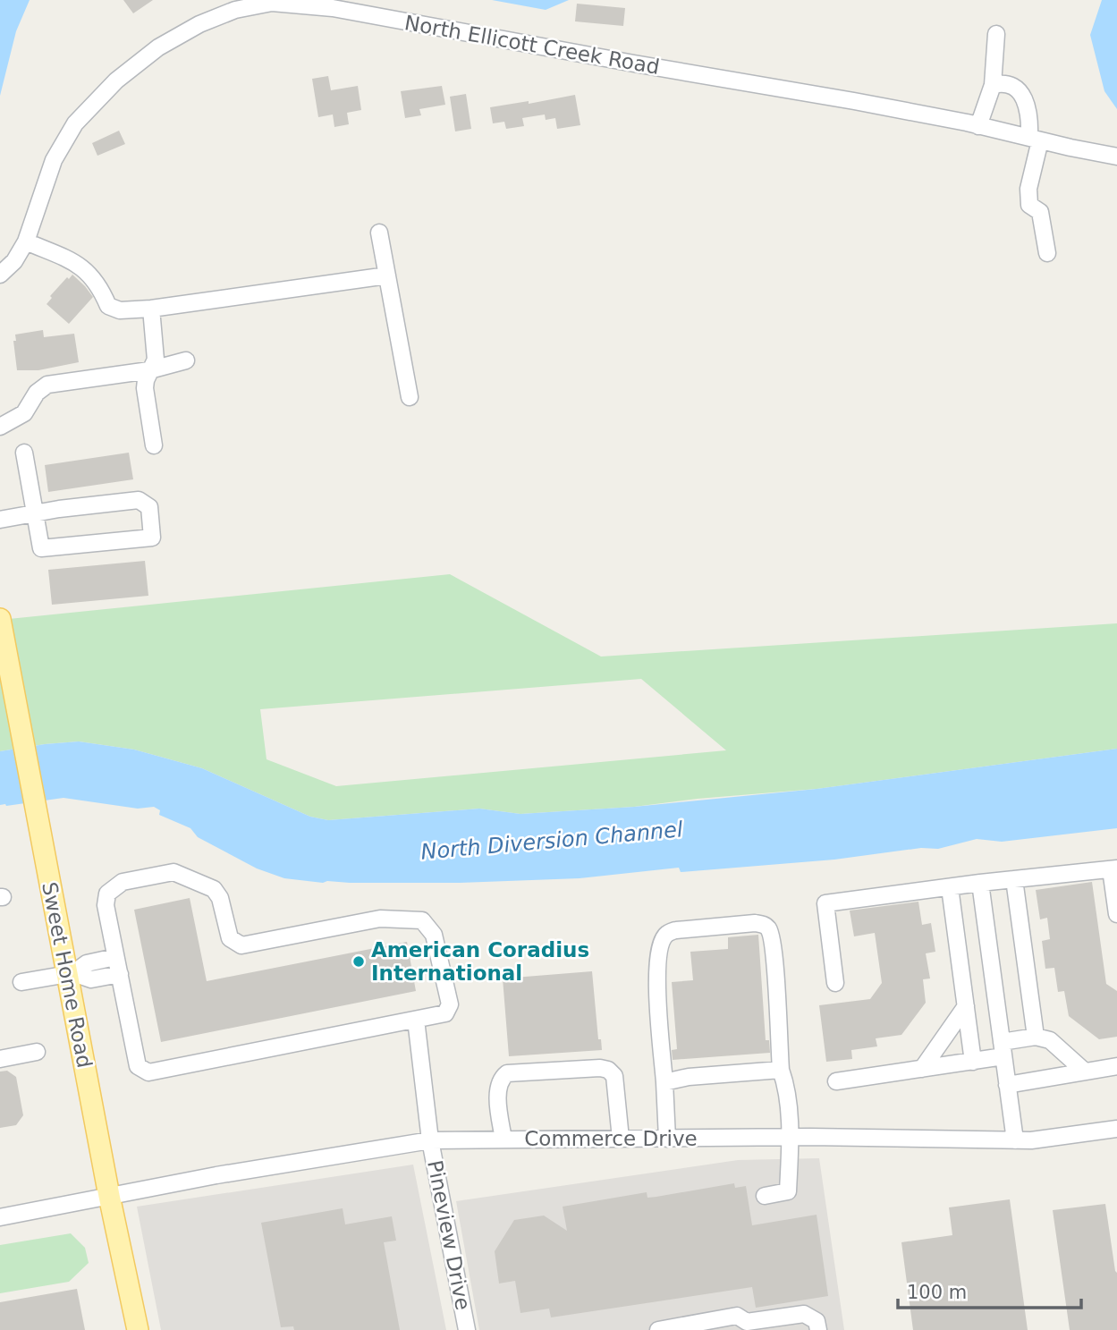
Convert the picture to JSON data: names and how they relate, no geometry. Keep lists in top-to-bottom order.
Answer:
{
  "streets": {
    "main road": ["Sweet Home Road"],
    "street": ["North Ellicott Creek Road", "Commerce Drive", "Pineview Drive"]
  },
  "crossings": [
    ["Sweet Home Road", "Commerce Drive"],
    ["Commerce Drive", "Pineview Drive"]
  ],
  "water": ["North Diversion Channel"],
  "places": ["American Coradius International"],
  "scale_bar": "100 m"
}
